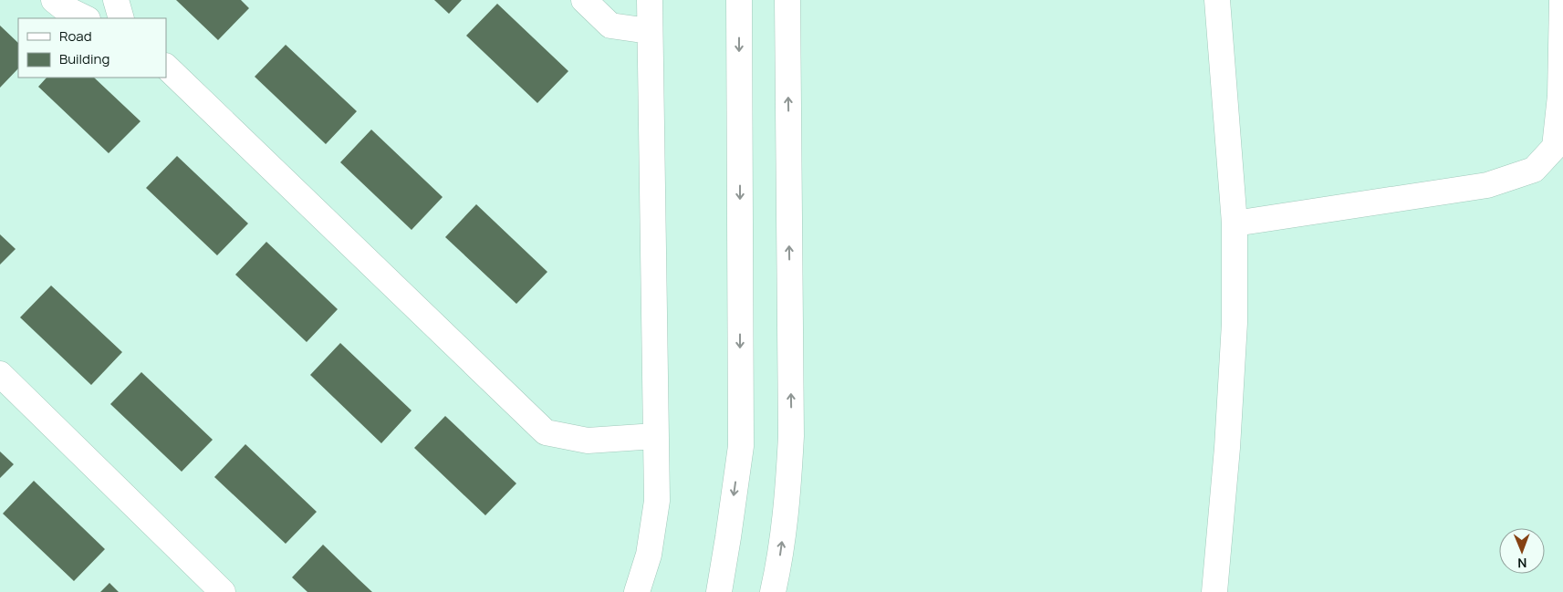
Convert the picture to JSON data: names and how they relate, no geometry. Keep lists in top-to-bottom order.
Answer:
{
  "legend": ["Road", "Building"],
  "north": "bottom"
}
